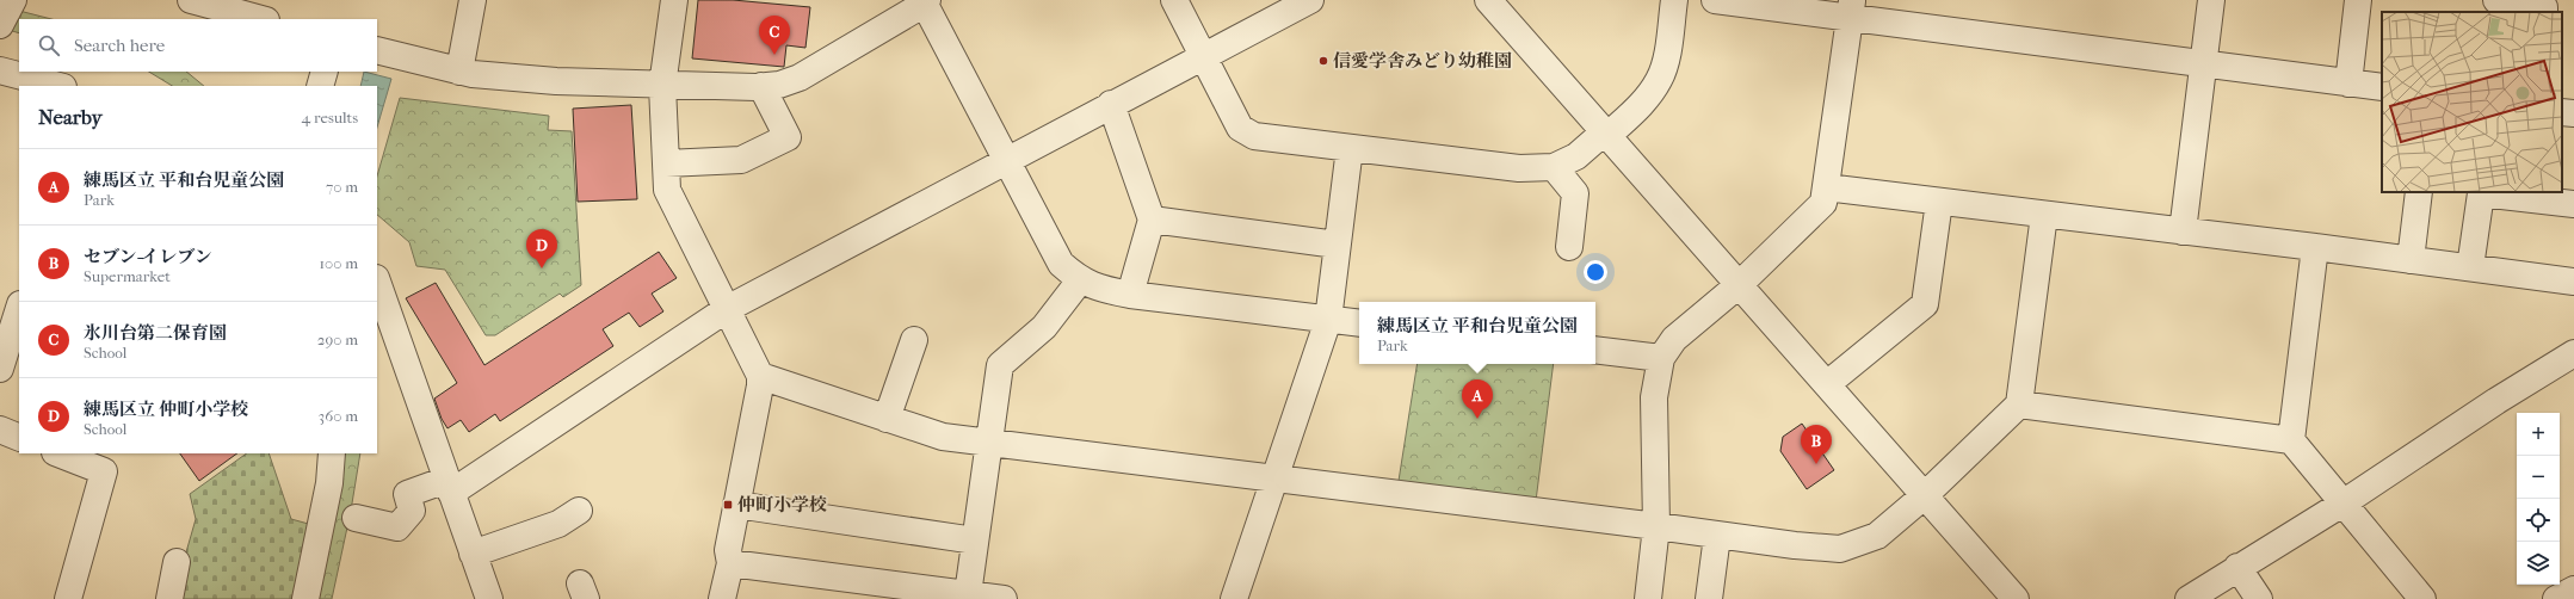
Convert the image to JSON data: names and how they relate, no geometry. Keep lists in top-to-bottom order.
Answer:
{
  "places": {
    "other": ["信愛学舎みどり幼稚園"],
    "transit": ["仲町小学校"]
  },
  "page": {
    "pins": [
      "C",
      "D",
      "A",
      "B"
    ],
    "search": "Search here",
    "heading": ["Nearby", "4 results"],
    "list": [
      {
        "mark": "A",
        "name": "練馬区立 平和台児童公園",
        "note": "Park",
        "value": "70 m"
      },
      {
        "mark": "B",
        "name": "セブン-イレブン",
        "note": "Supermarket",
        "value": "100 m"
      },
      {
        "mark": "C",
        "name": "氷川台第二保育園",
        "note": "School",
        "value": "290 m"
      },
      {
        "mark": "D",
        "name": "練馬区立 仲町小学校",
        "note": "School",
        "value": "360 m"
      }
    ],
    "popup": ["練馬区立 平和台児童公園", "Park"],
    "map_buttons": ["+", "−"]
  }
}
